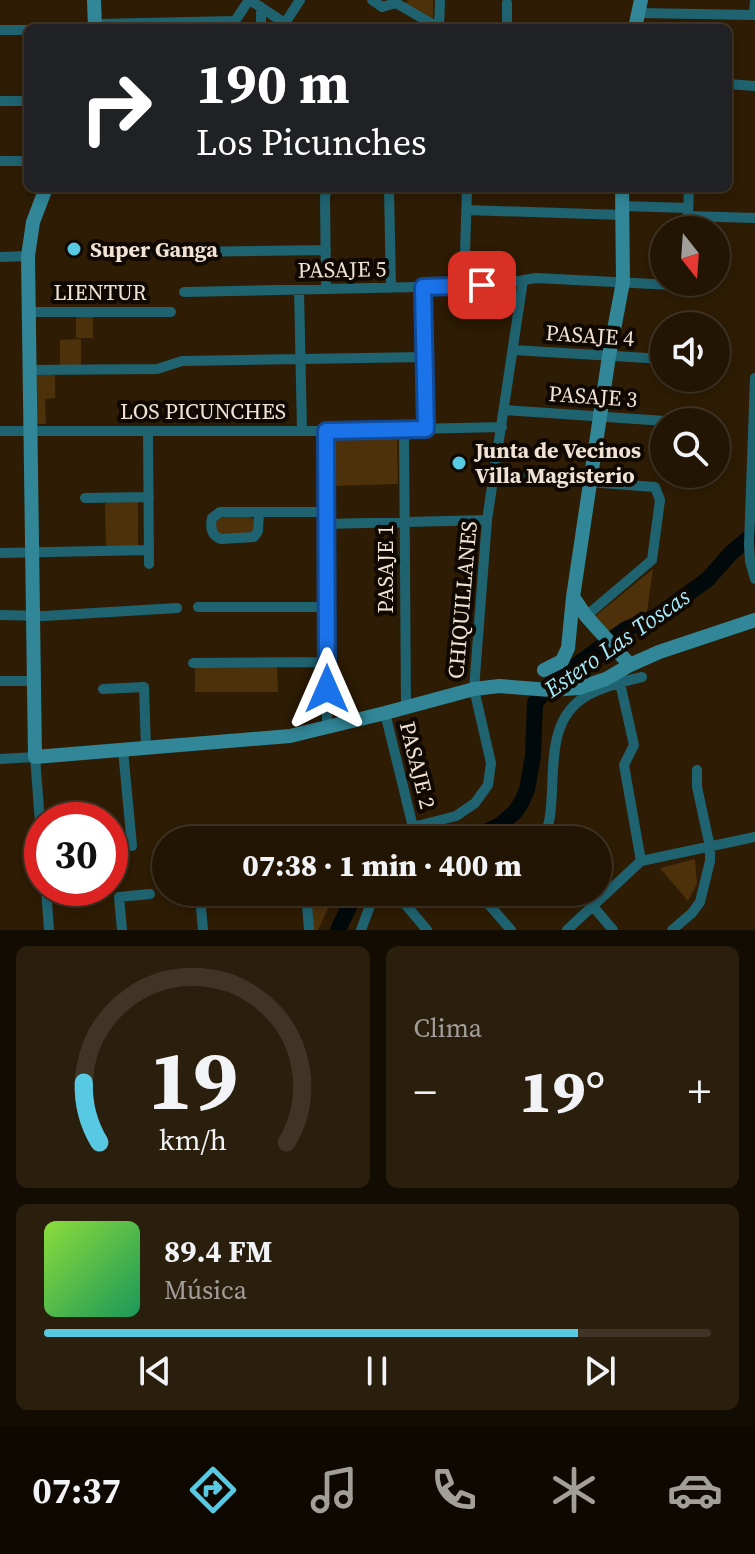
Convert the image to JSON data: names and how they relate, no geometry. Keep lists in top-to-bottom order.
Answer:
{
  "streets": {
    "street": [
      "PASAJE 5",
      "LIENTUR",
      "PASAJE 4",
      "PASAJE 3",
      "LOS PICUNCHES",
      "PASAJE 1",
      "CHIQUILLANES",
      "PASAJE 2"
    ]
  },
  "crossings": [
    ["PASAJE 5", "CHIQUILLANES"],
    ["PASAJE 4", "CHIQUILLANES"],
    ["PASAJE 3", "CHIQUILLANES"],
    ["LOS PICUNCHES", "PASAJE 1"],
    ["LOS PICUNCHES", "CHIQUILLANES"]
  ],
  "water": ["Estero Las Toscas"],
  "places": ["Super Ganga", "Junta de Vecinos Villa Magisterio"],
  "north": "bottom",
  "page": {
    "turn": ["190 m", "Los Picunches"],
    "limit": "30",
    "trip": "07:38 · 1 min · 400 m",
    "tile": "Clima",
    "heat": ["−", "19°", "+"],
    "song": ["89.4 FM", "Música"],
    "tabs": "07:37",
    "gauge": ["19", "km/h"]
  }
}
